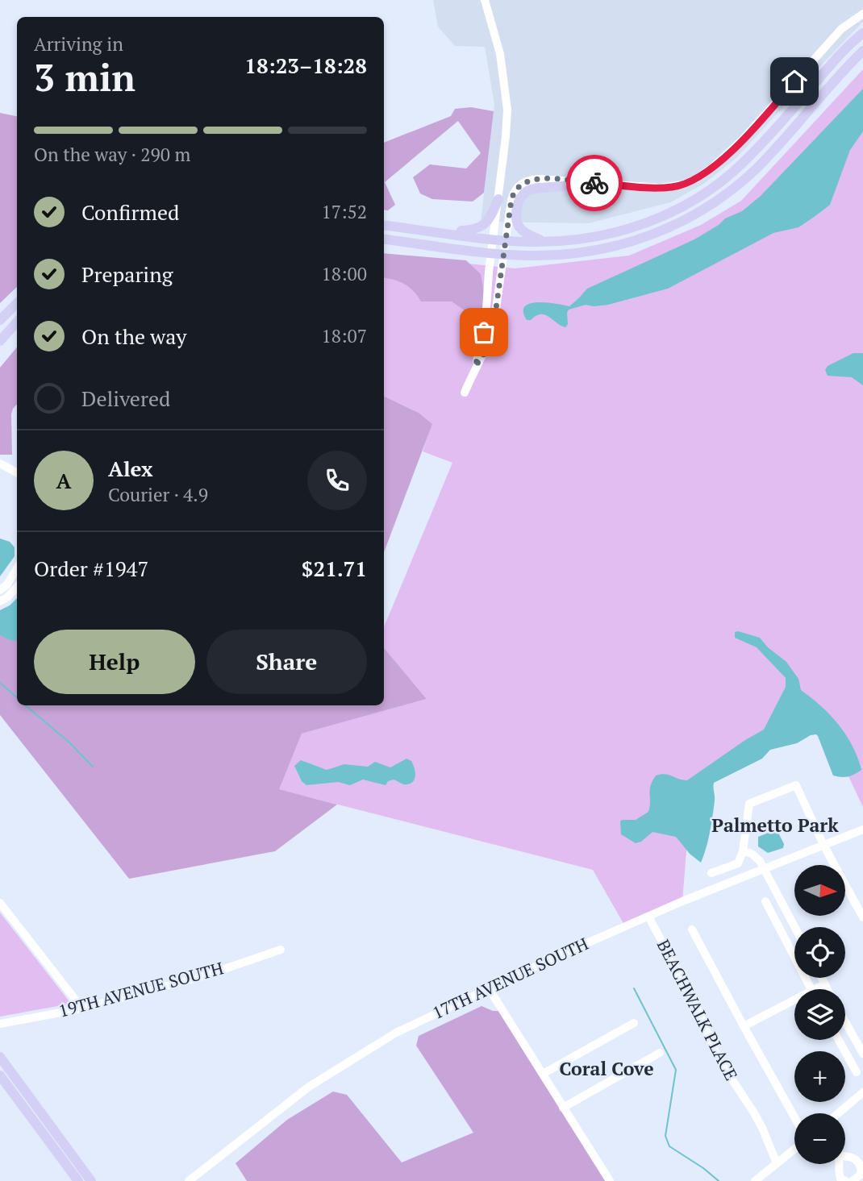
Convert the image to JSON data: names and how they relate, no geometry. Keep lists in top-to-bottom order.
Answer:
{
  "streets": {
    "street": ["17TH AVENUE SOUTH", "19TH AVENUE SOUTH", "BEACHWALK PLACE"]
  },
  "crossings": [
    ["17TH AVENUE SOUTH", "BEACHWALK PLACE"]
  ],
  "districts": ["Palmetto Park", "Coral Cove"],
  "north": "right",
  "page": {
    "heading": ["3 min", "Arriving in", "18:23–18:28"],
    "panel": [
      "Alex",
      "Courier · 4.9",
      "Order #1947",
      "$21.71"
    ],
    "bar": "On the way · 290 m",
    "list": [
      ["Confirmed", "17:52"],
      ["Preparing", "18:00"],
      ["On the way", "18:07"],
      "Delivered"
    ],
    "round": "A",
    "buttons": ["Help", "Share"],
    "map_buttons": ["+", "−"]
  }
}
